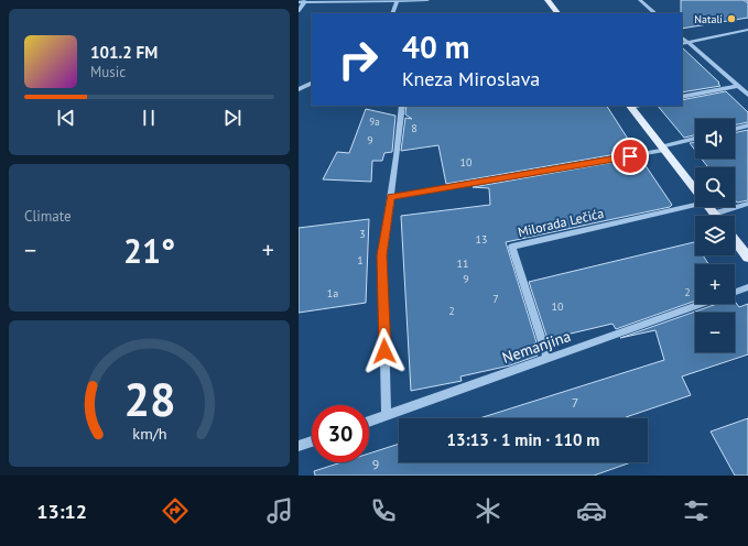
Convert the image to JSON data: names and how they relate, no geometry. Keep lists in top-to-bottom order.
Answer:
{
  "streets": {
    "street": ["Milorada Lečića", "Nemanjina"]
  },
  "crossings": [
    ["Milorada Lečića", "Nemanjina"]
  ],
  "places": ["Natali"],
  "house_numbers": [
    "9a",
    "8",
    "9",
    "10",
    "3",
    "13",
    "1",
    "11",
    "9",
    "2",
    "1a",
    "7",
    "10",
    "2",
    "7",
    "9"
  ],
  "page": {
    "turn": ["40 m", "Kneza Miroslava"],
    "song": ["101.2 FM", "Music"],
    "map_buttons": ["+", "−"],
    "tile": "Climate",
    "heat": ["−", "21°", "+"],
    "limit": "30",
    "trip": "13:13 · 1 min · 110 m",
    "tabs": "13:12",
    "gauge": ["28", "km/h"]
  }
}
